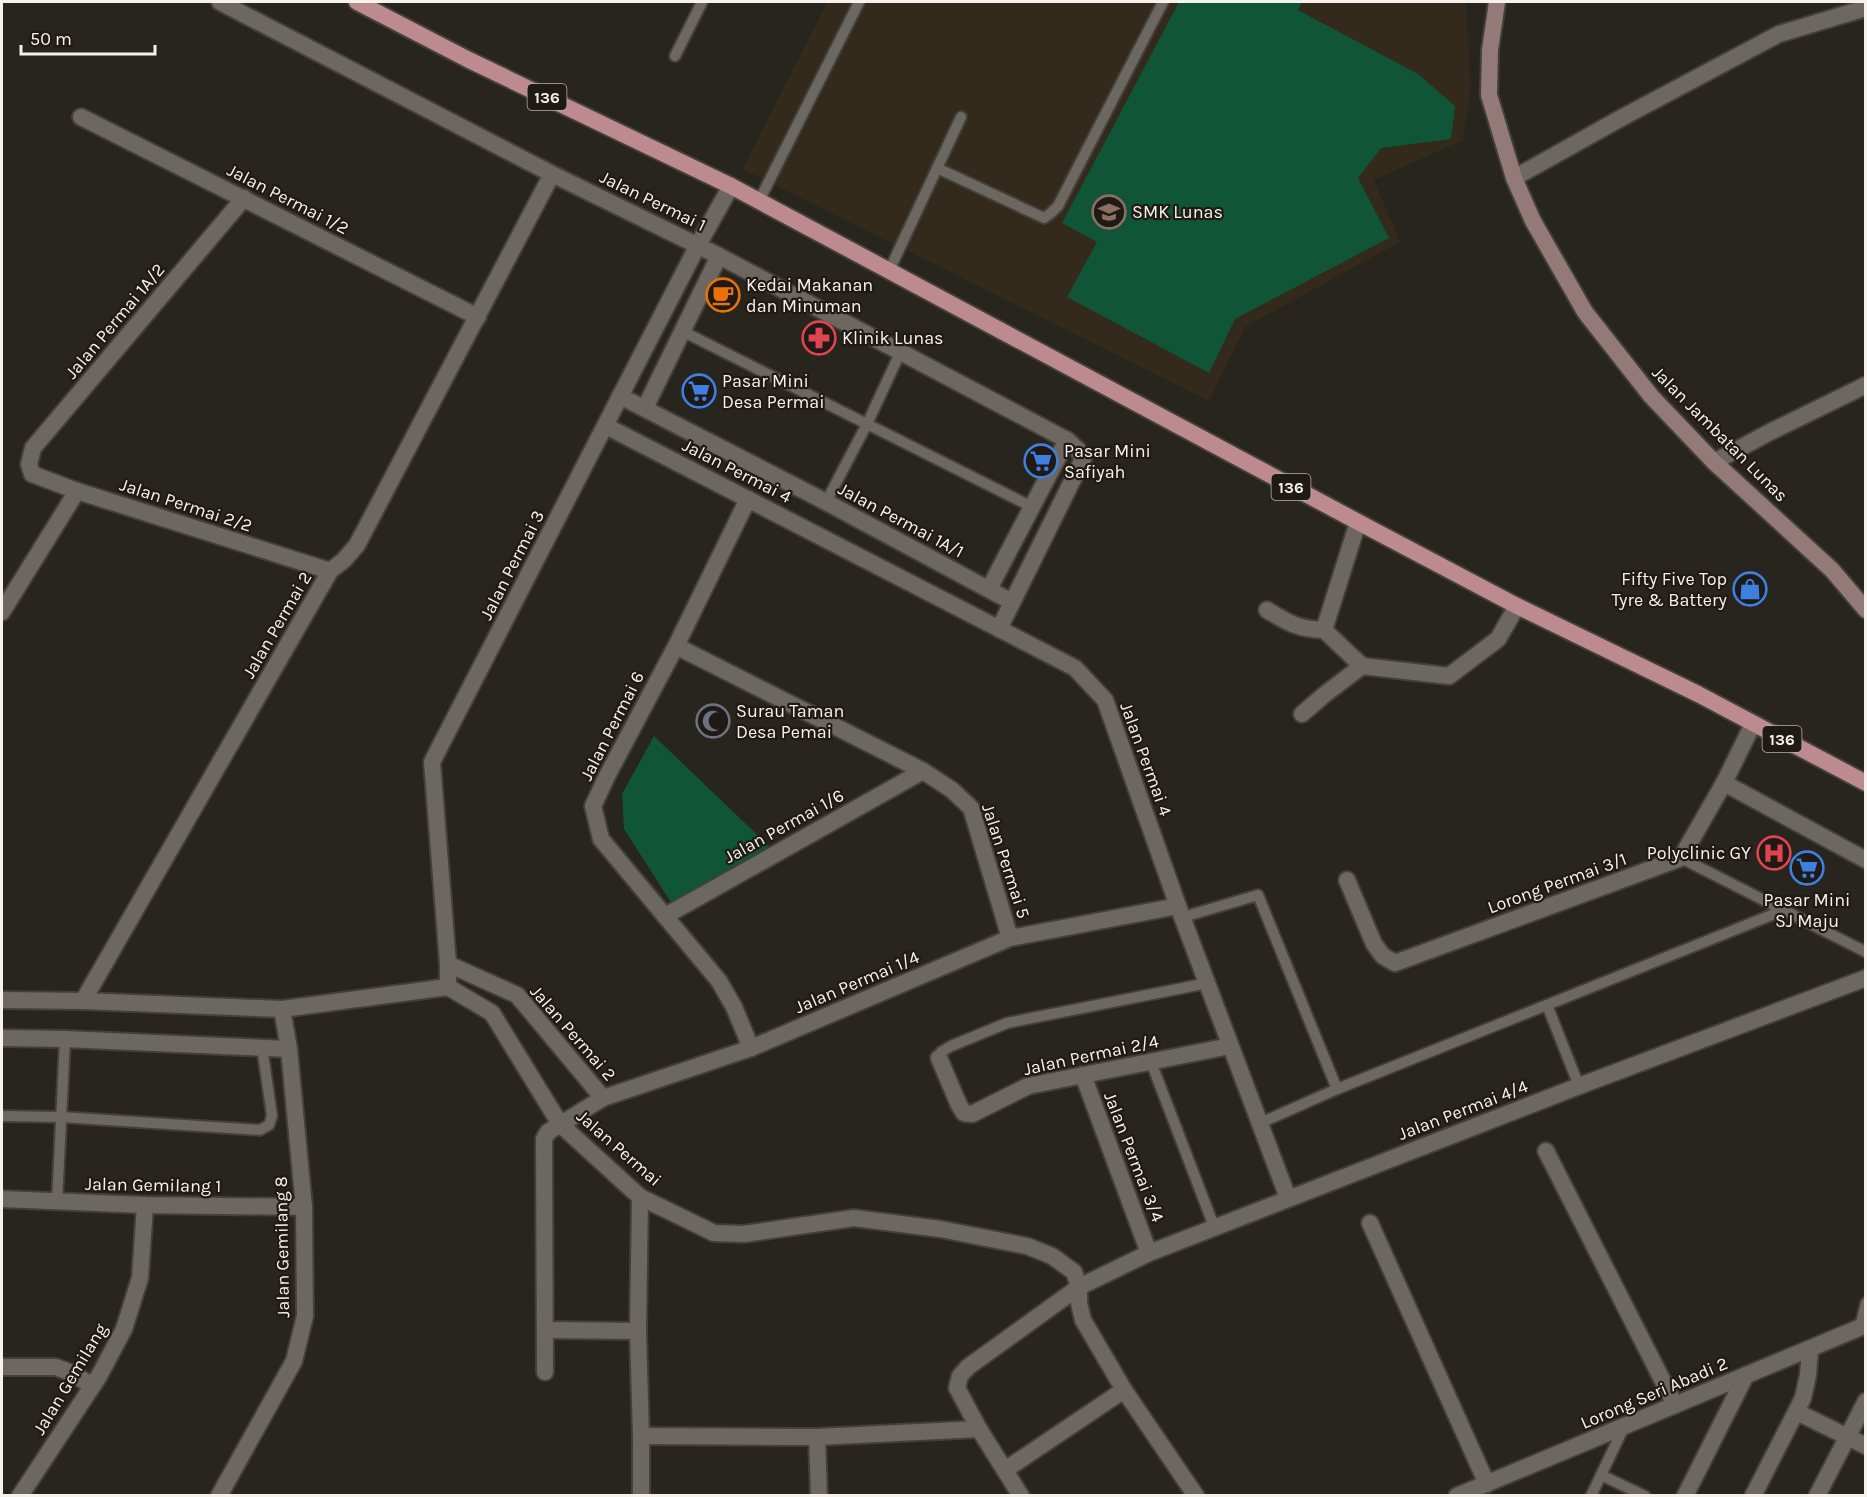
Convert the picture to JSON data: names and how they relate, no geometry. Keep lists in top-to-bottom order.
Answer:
{
  "streets": {
    "main road": ["136", "Jalan Jambatan Lunas"],
    "street": [
      "Jalan Permai 1/2",
      "Jalan Permai 1",
      "Jalan Permai 1A/2",
      "Jalan Permai 4",
      "Jalan Permai 2/2",
      "Jalan Permai 1A/1",
      "Jalan Permai 3",
      "Jalan Permai 2",
      "Jalan Permai 6",
      "Jalan Permai 1/6",
      "Jalan Permai 5",
      "Lorong Permai 3/1",
      "Jalan Permai 1/4",
      "Jalan Permai 2/4",
      "Jalan Permai 4/4",
      "Jalan Permai",
      "Jalan Permai 3/4",
      "Jalan Gemilang 1",
      "Jalan Gemilang 8",
      "Jalan Gemilang",
      "Lorong Seri Abadi 2"
    ]
  },
  "crossings": [
    ["136", "Jalan Permai 3"],
    ["Jalan Permai 1/2", "Jalan Permai 1A/2"],
    ["Jalan Permai 1/2", "Jalan Permai 2"],
    ["Jalan Permai 1", "Jalan Permai 3"],
    ["Jalan Permai 1", "Jalan Permai 2"],
    ["Jalan Permai 1A/2", "Jalan Permai 2/2"],
    ["Jalan Permai 4", "Jalan Permai 3"],
    ["Jalan Permai 4", "Jalan Permai 6"],
    ["Jalan Permai 4", "Jalan Permai 1/4"],
    ["Jalan Permai 4", "Jalan Permai 2/4"],
    ["Jalan Permai 4", "Jalan Permai 4/4"],
    ["Jalan Permai 2/2", "Jalan Permai 2"],
    ["Jalan Permai 1A/1", "Jalan Permai 3"],
    ["Jalan Permai 3", "Jalan Permai 2"],
    ["Jalan Permai 3", "Jalan Permai"],
    ["Jalan Permai 2", "Jalan Permai 1/4"],
    ["Jalan Permai 6", "Jalan Permai 1/6"],
    ["Jalan Permai 6", "Jalan Permai 5"],
    ["Jalan Permai 6", "Jalan Permai 1/4"],
    ["Jalan Permai 1/6", "Jalan Permai 5"],
    ["Jalan Permai 5", "Jalan Permai 1/4"],
    ["Jalan Permai 1/4", "Jalan Permai"],
    ["Jalan Permai 2/4", "Jalan Permai 3/4"],
    ["Jalan Permai 4/4", "Jalan Permai"],
    ["Jalan Permai 4/4", "Jalan Permai 3/4"],
    ["Jalan Gemilang 1", "Jalan Gemilang 8"],
    ["Jalan Gemilang 1", "Jalan Gemilang"]
  ],
  "places": {
    "school or university": ["SMK Lunas"],
    "cafe": ["Kedai Makanan dan Minuman"],
    "pharmacy": ["Klinik Lunas"],
    "supermarket": ["Pasar Mini Desa Permai", "Pasar Mini Safiyah", "Pasar Mini SJ Maju"],
    "shop": ["Fifty Five Top Tyre & Battery"],
    "mosque": ["Surau Taman Desa Pemai"],
    "hospital": ["Polyclinic GY"]
  },
  "scale_bar": "50 m"
}
